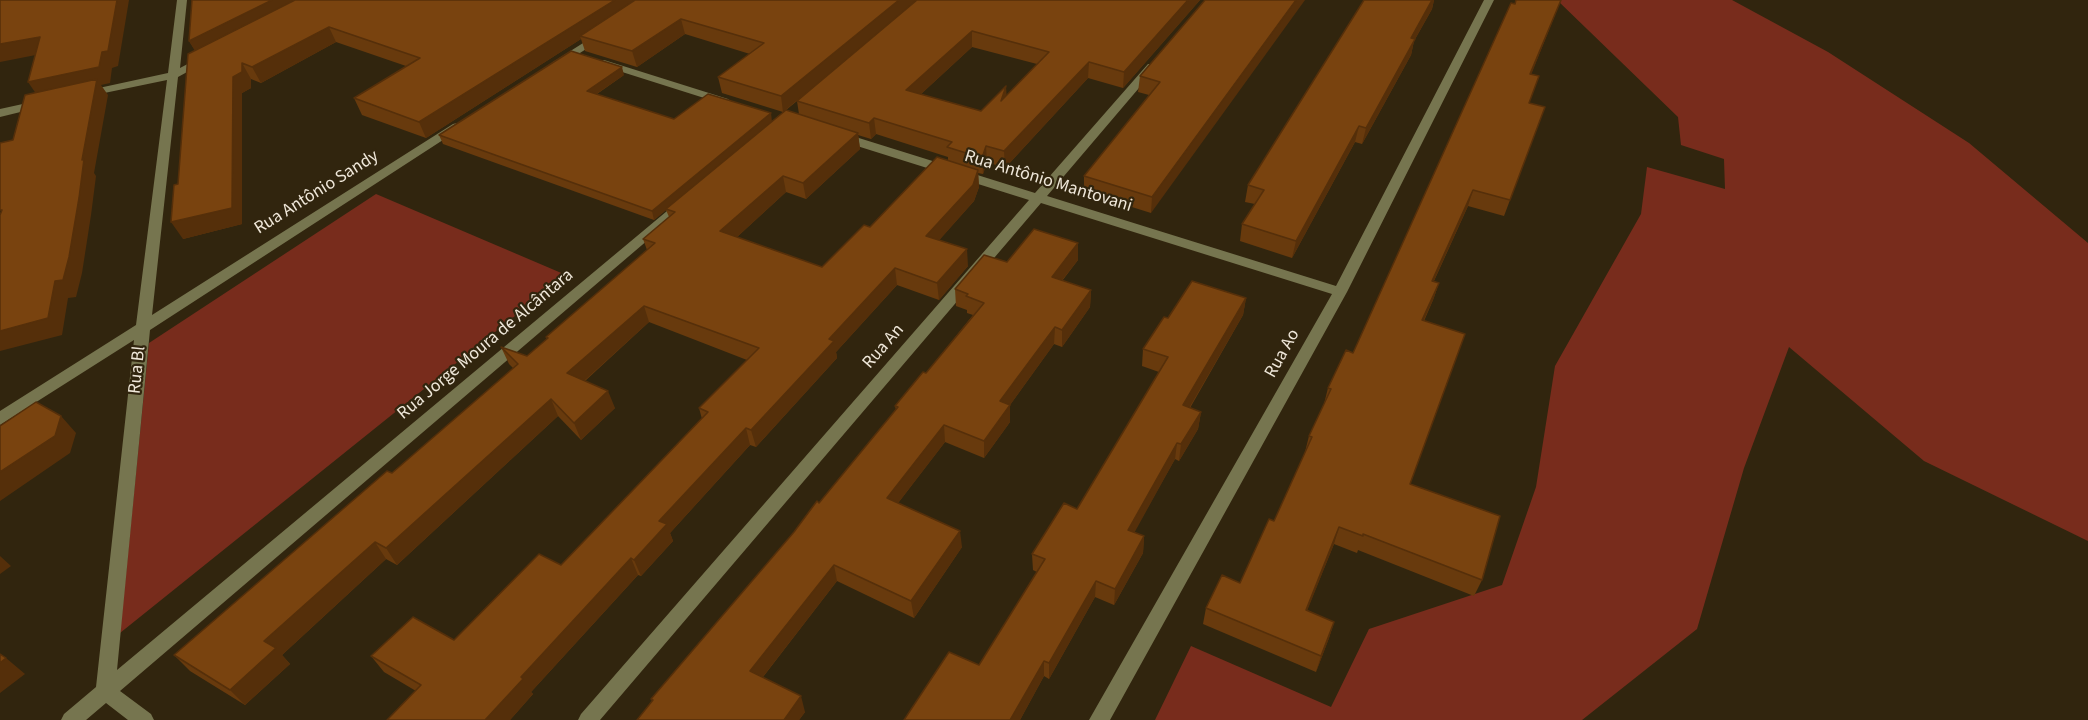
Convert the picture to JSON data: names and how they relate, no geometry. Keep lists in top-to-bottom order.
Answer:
{
  "streets": {
    "street": [
      "Rua Antônio Mantovani",
      "Rua Antônio Sandy",
      "Rua Jorge Moura de Alcântara",
      "Rua An",
      "Rua Ao",
      "Rua Bl"
    ]
  },
  "crossings": [
    ["Rua Antônio Mantovani", "Rua An"],
    ["Rua Antônio Mantovani", "Rua Ao"],
    ["Rua Antônio Sandy", "Rua Bl"],
    ["Rua Jorge Moura de Alcântara", "Rua Bl"]
  ]
}
